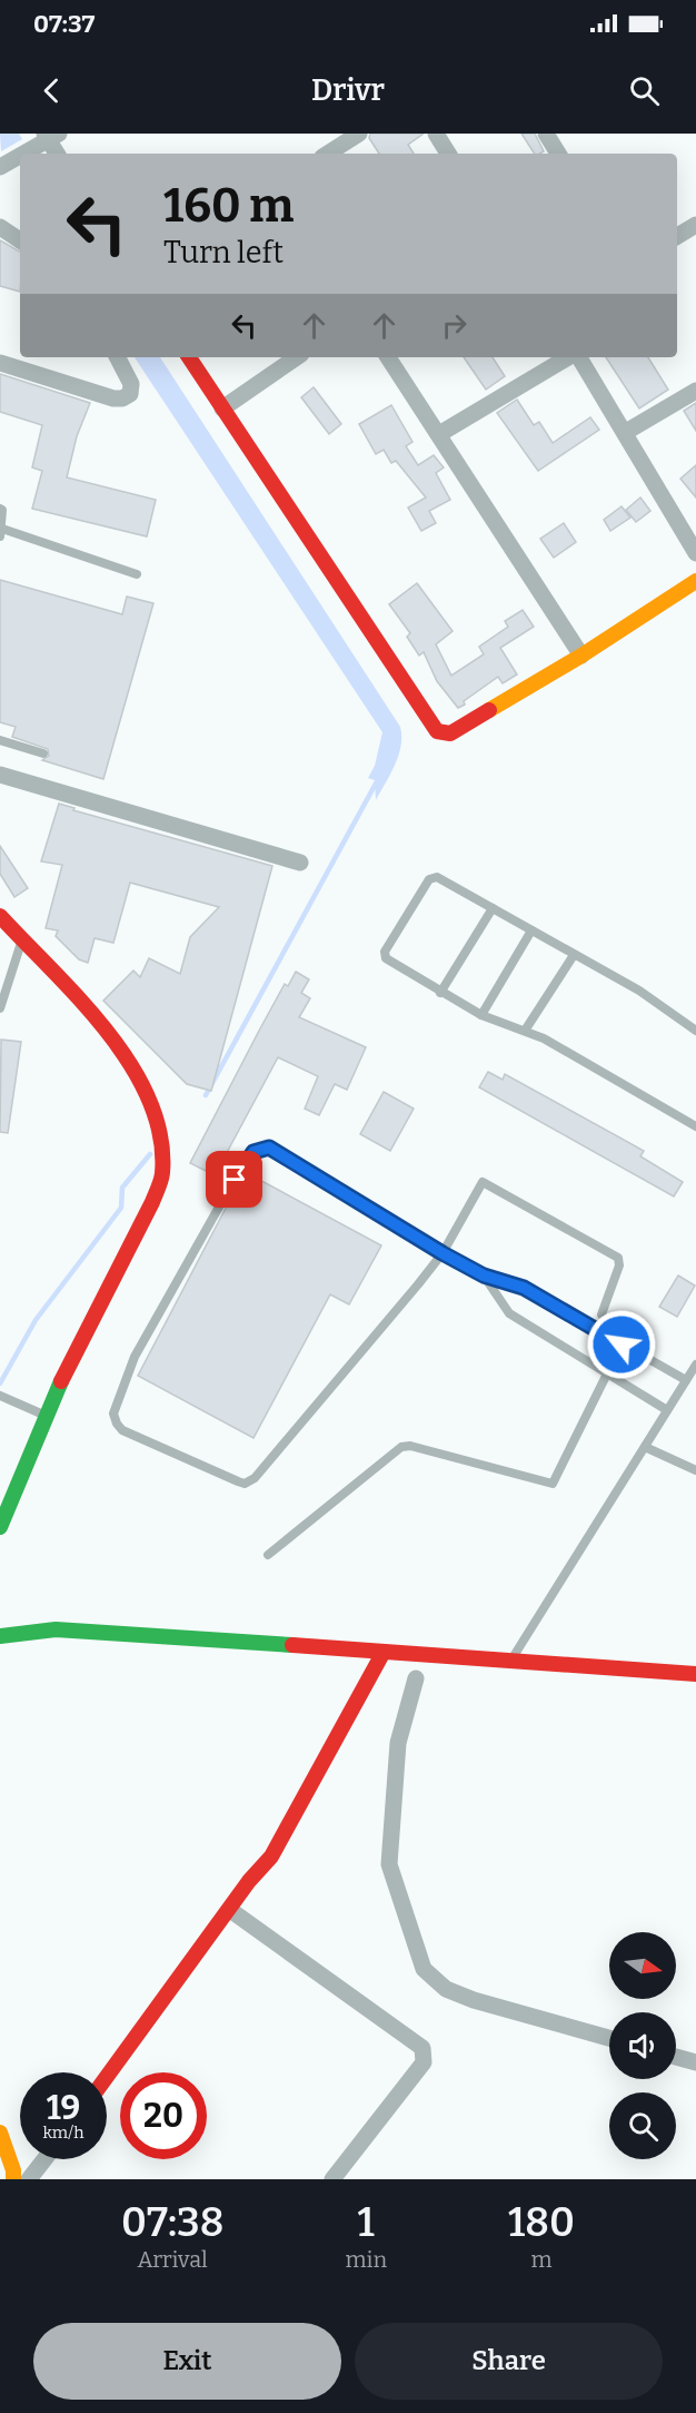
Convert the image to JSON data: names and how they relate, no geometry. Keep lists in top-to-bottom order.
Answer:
{
  "north": "right",
  "page": {
    "status": "07:37",
    "header": "Drivr",
    "turn": ["160 m", "Turn left"],
    "speed": "19 km/h",
    "limit": "20",
    "eta": [
      "07:38",
      "Arrival",
      "1",
      "min",
      "180",
      "m"
    ],
    "buttons": ["Exit", "Share"]
  }
}
